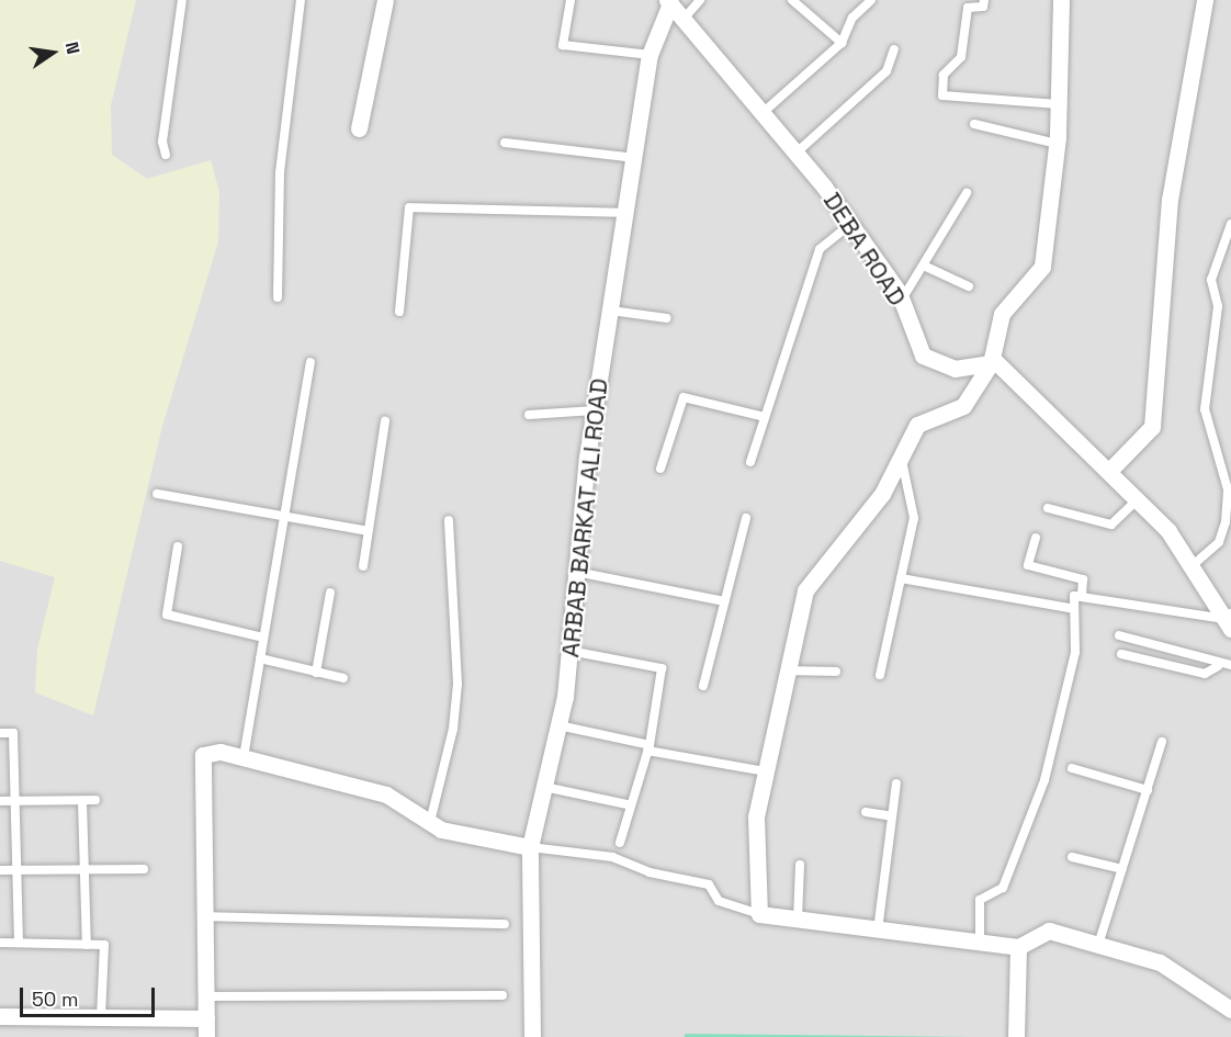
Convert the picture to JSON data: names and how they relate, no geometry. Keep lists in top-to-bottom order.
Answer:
{
  "streets": {
    "street": ["DEBA ROAD", "ARBAB BARKAT ALI ROAD"]
  },
  "crossings": [
    ["DEBA ROAD", "ARBAB BARKAT ALI ROAD"]
  ],
  "scale_bar": "50 m",
  "north": "right"
}
